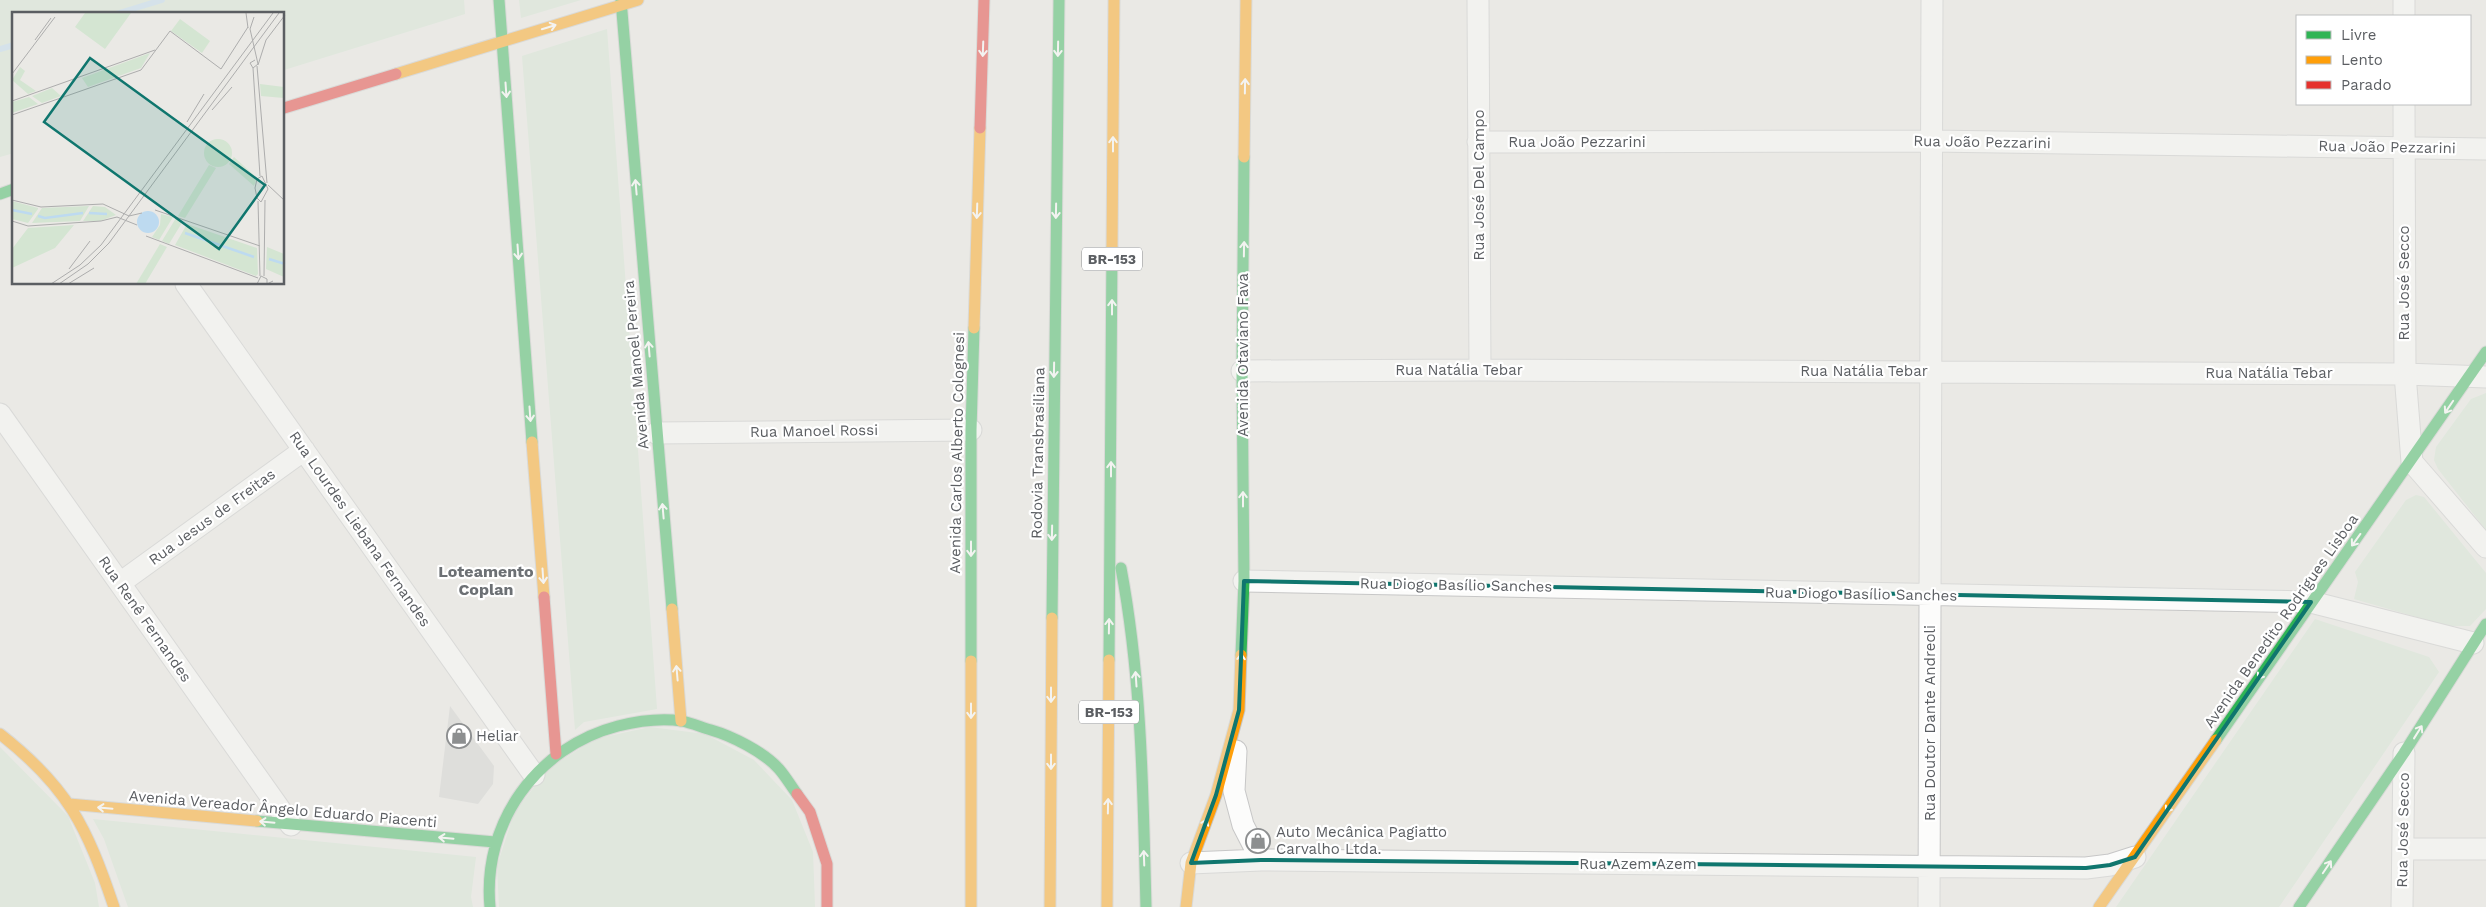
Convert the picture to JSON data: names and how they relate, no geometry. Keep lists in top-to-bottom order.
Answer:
{
  "streets": {
    "main road": [
      "BR-153",
      "Avenida Otaviano Fava",
      "Avenida Manoel Pereira",
      "Avenida Carlos Alberto Colognesi",
      "Rodovia Transbrasiliana",
      "Avenida Benedito Rodrigues Lisboa",
      "Avenida Vereador Ângelo Eduardo Piacenti"
    ],
    "street": [
      "Rua João Pezzarini",
      "Rua José Del Campo",
      "Rua José Secco",
      "Rua Natália Tebar",
      "Rua Manoel Rossi",
      "Rua Jesus de Freitas",
      "Rua Lourdes Liebana Fernandes",
      "Rua Diogo Basílio Sanches",
      "Rua Renê Fernandes",
      "Rua Doutor Dante Andreoli",
      "Rua Azem Azem"
    ]
  },
  "crossings": [
    ["Rua João Pezzarini", "Rua José Del Campo"],
    ["Rua João Pezzarini", "Rua José Secco"],
    ["Rua João Pezzarini", "Rua Doutor Dante Andreoli"],
    ["Rua José Del Campo", "Rua Natália Tebar"],
    ["Rua José Secco", "Rua Natália Tebar"],
    ["Rua José Secco", "Avenida Benedito Rodrigues Lisboa"],
    ["Avenida Otaviano Fava", "Rua Natália Tebar"],
    ["Avenida Otaviano Fava", "Rua Diogo Basílio Sanches"],
    ["Avenida Otaviano Fava", "Rua Azem Azem"],
    ["Avenida Manoel Pereira", "Rua Manoel Rossi"],
    ["Rua Natália Tebar", "Avenida Benedito Rodrigues Lisboa"],
    ["Rua Natália Tebar", "Rua Doutor Dante Andreoli"],
    ["Rua Manoel Rossi", "Avenida Carlos Alberto Colognesi"],
    ["Rua Jesus de Freitas", "Rua Lourdes Liebana Fernandes"],
    ["Rua Jesus de Freitas", "Rua Renê Fernandes"],
    ["Rua Diogo Basílio Sanches", "Avenida Benedito Rodrigues Lisboa"],
    ["Rua Diogo Basílio Sanches", "Rua Doutor Dante Andreoli"],
    ["Rua Renê Fernandes", "Avenida Vereador Ângelo Eduardo Piacenti"],
    ["Avenida Benedito Rodrigues Lisboa", "Rua Azem Azem"],
    ["Rua Doutor Dante Andreoli", "Rua Azem Azem"]
  ],
  "one_way": [
    "Avenida Otaviano Fava",
    "Avenida Manoel Pereira",
    "Avenida Carlos Alberto Colognesi",
    "Avenida Benedito Rodrigues Lisboa",
    "Avenida Vereador Ângelo Eduardo Piacenti"
  ],
  "districts": ["Loteamento Coplan"],
  "places": {
    "shop": ["Heliar", "Auto Mecânica Pagiatto Carvalho Ltda."]
  },
  "legend": ["Livre", "Lento", "Parado"]
}
